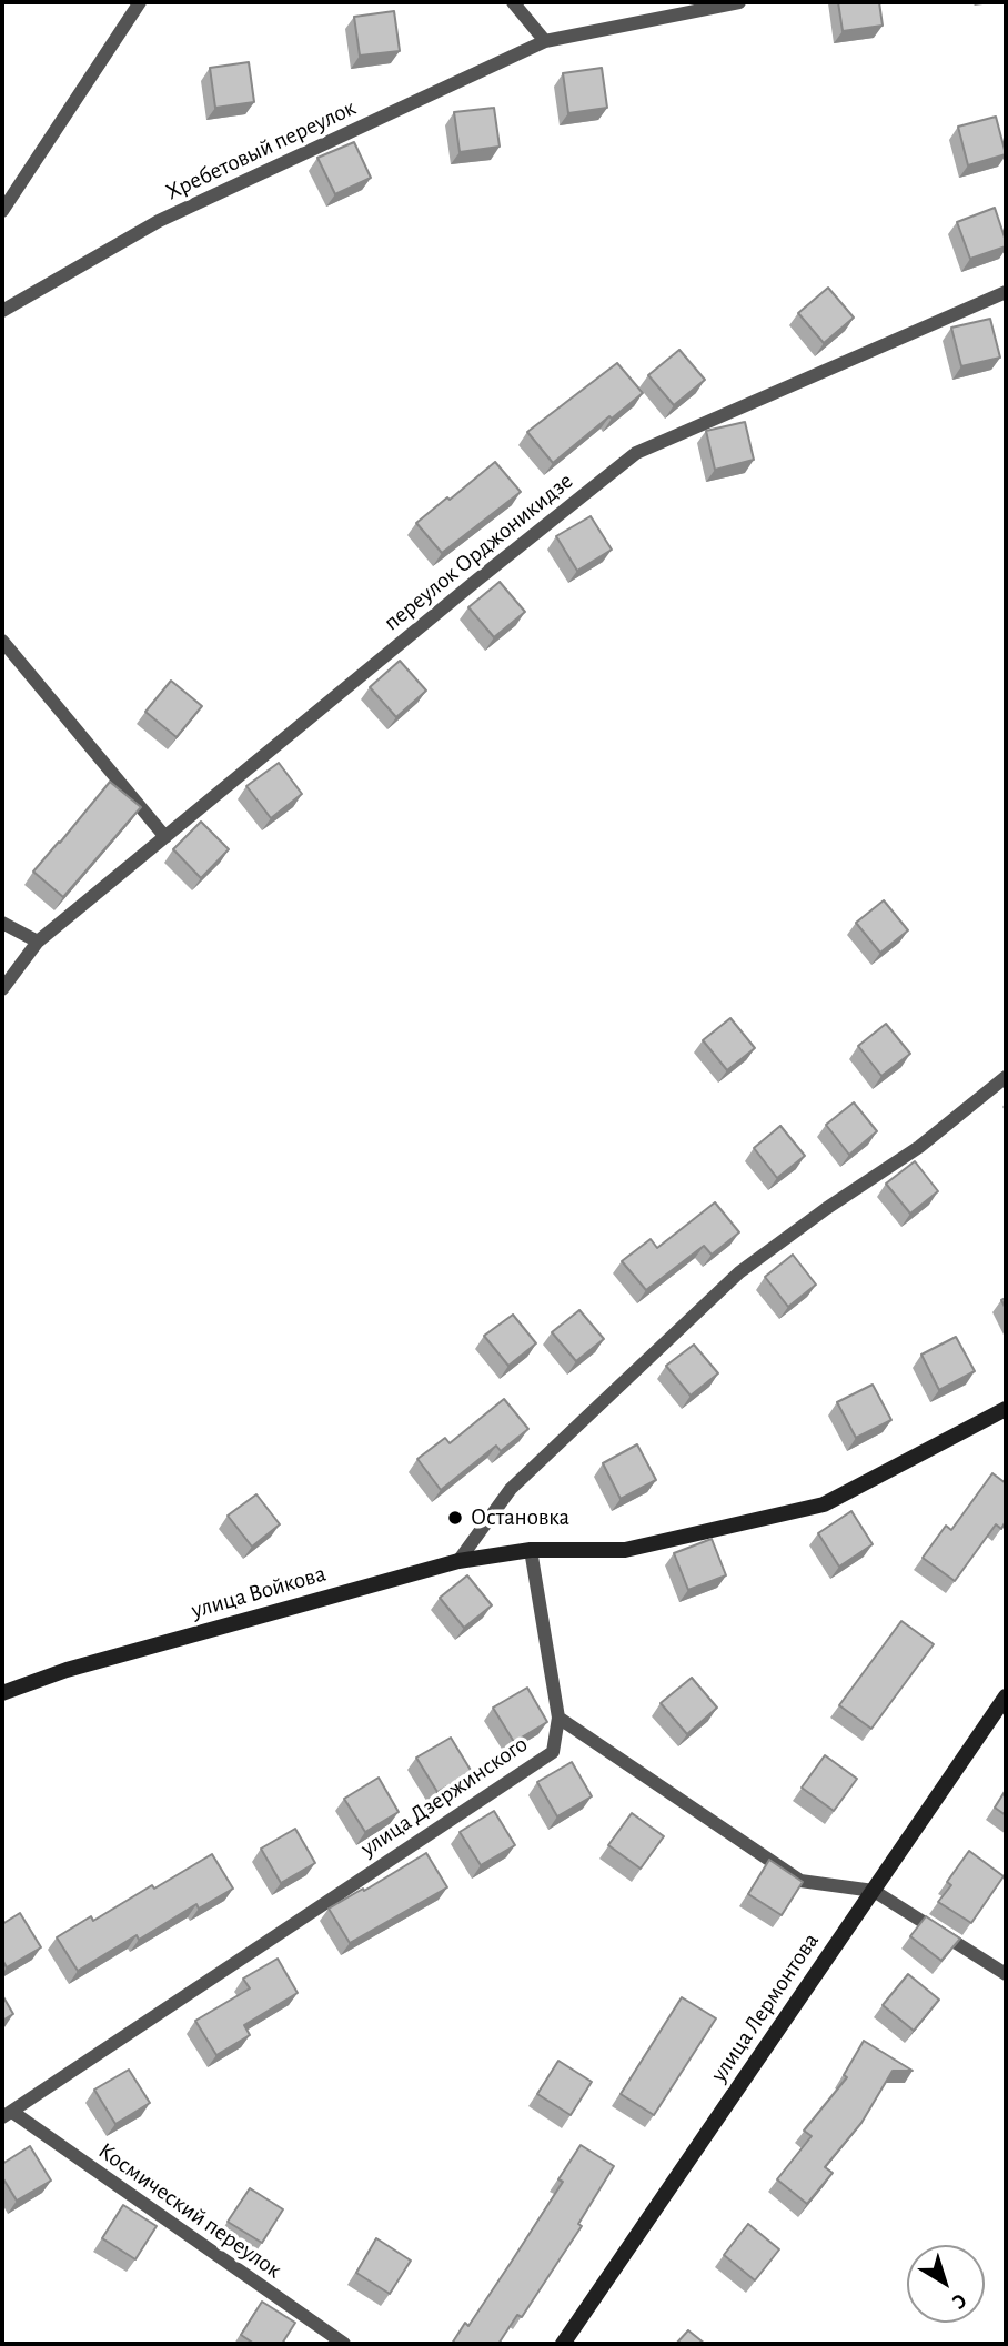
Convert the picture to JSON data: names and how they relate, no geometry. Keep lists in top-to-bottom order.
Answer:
{
  "streets": {
    "street": ["улица Войкова", "улица Лермонтова"],
    "lane": [
      "Хребетовый переулок",
      "переулок Орджоникидзе",
      "улица Дзержинского",
      "Космический переулок"
    ]
  },
  "crossings": [
    ["улица Войкова", "улица Дзержинского"],
    ["улица Дзержинского", "Космический переулок"]
  ],
  "places": ["Остановка"],
  "north": "bottom right"
}
